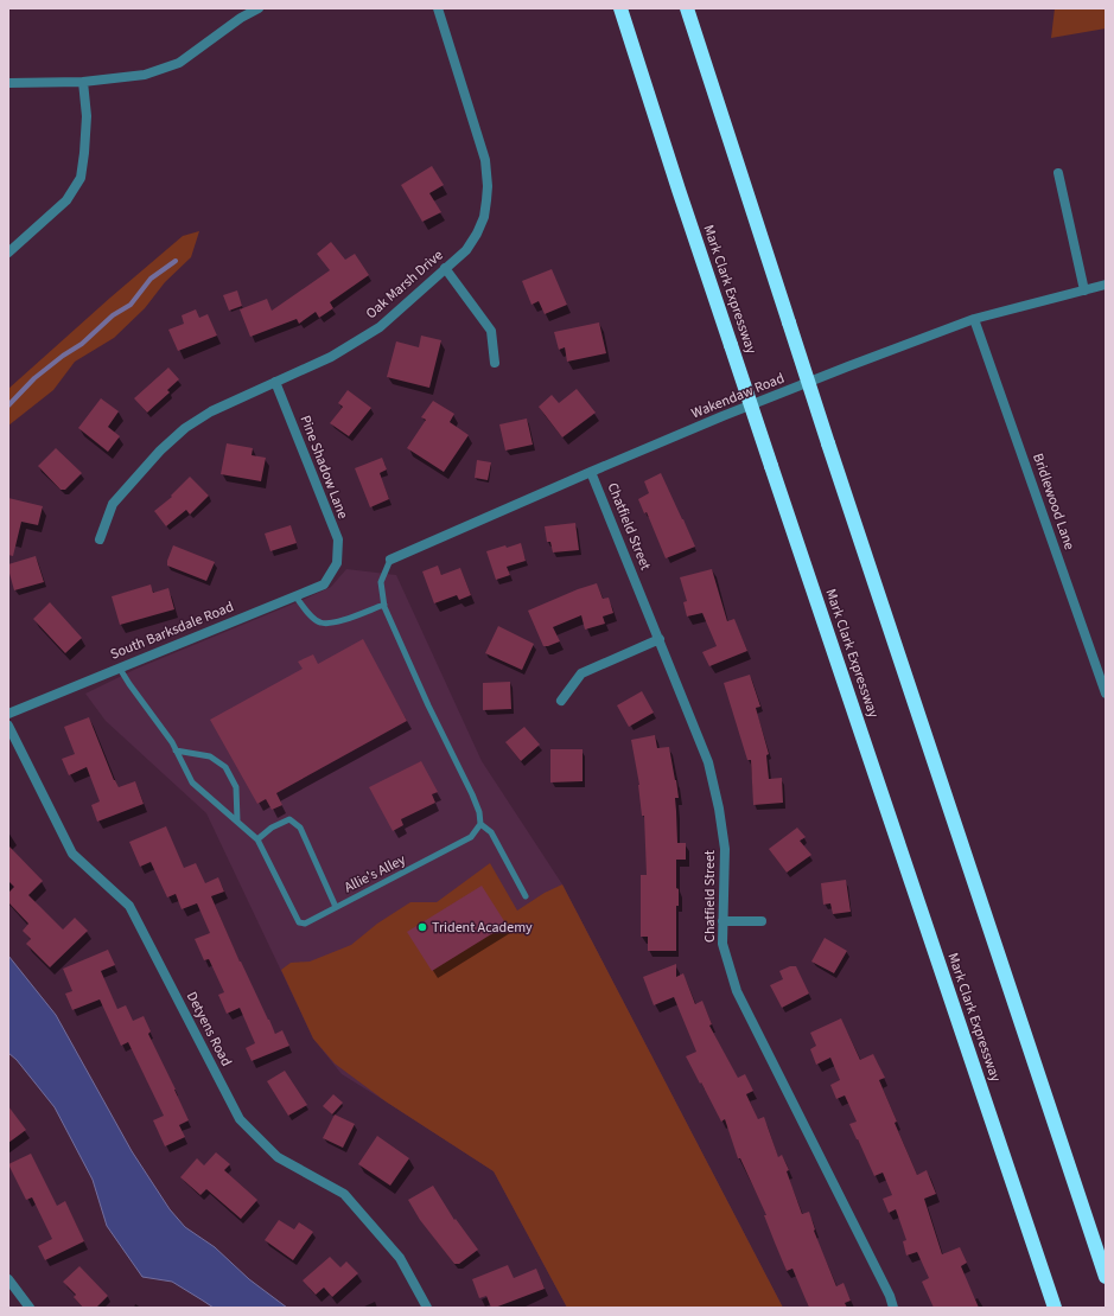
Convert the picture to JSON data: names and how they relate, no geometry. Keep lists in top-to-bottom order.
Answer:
{
  "streets": {
    "highway": ["Mark Clark Expressway"],
    "street": [
      "Oak Marsh Drive",
      "Wakendaw Road",
      "Pine Shadow Lane",
      "Bridlewood Lane",
      "Chatfield Street",
      "South Barksdale Road",
      "Detyens Road"
    ],
    "lane": ["Allie's Alley"]
  },
  "crossings": [
    ["Oak Marsh Drive", "Pine Shadow Lane"],
    ["Wakendaw Road", "Bridlewood Lane"],
    ["Wakendaw Road", "Chatfield Street"],
    ["Pine Shadow Lane", "South Barksdale Road"],
    ["South Barksdale Road", "Allie's Alley"]
  ],
  "places": ["Trident Academy"]
}
